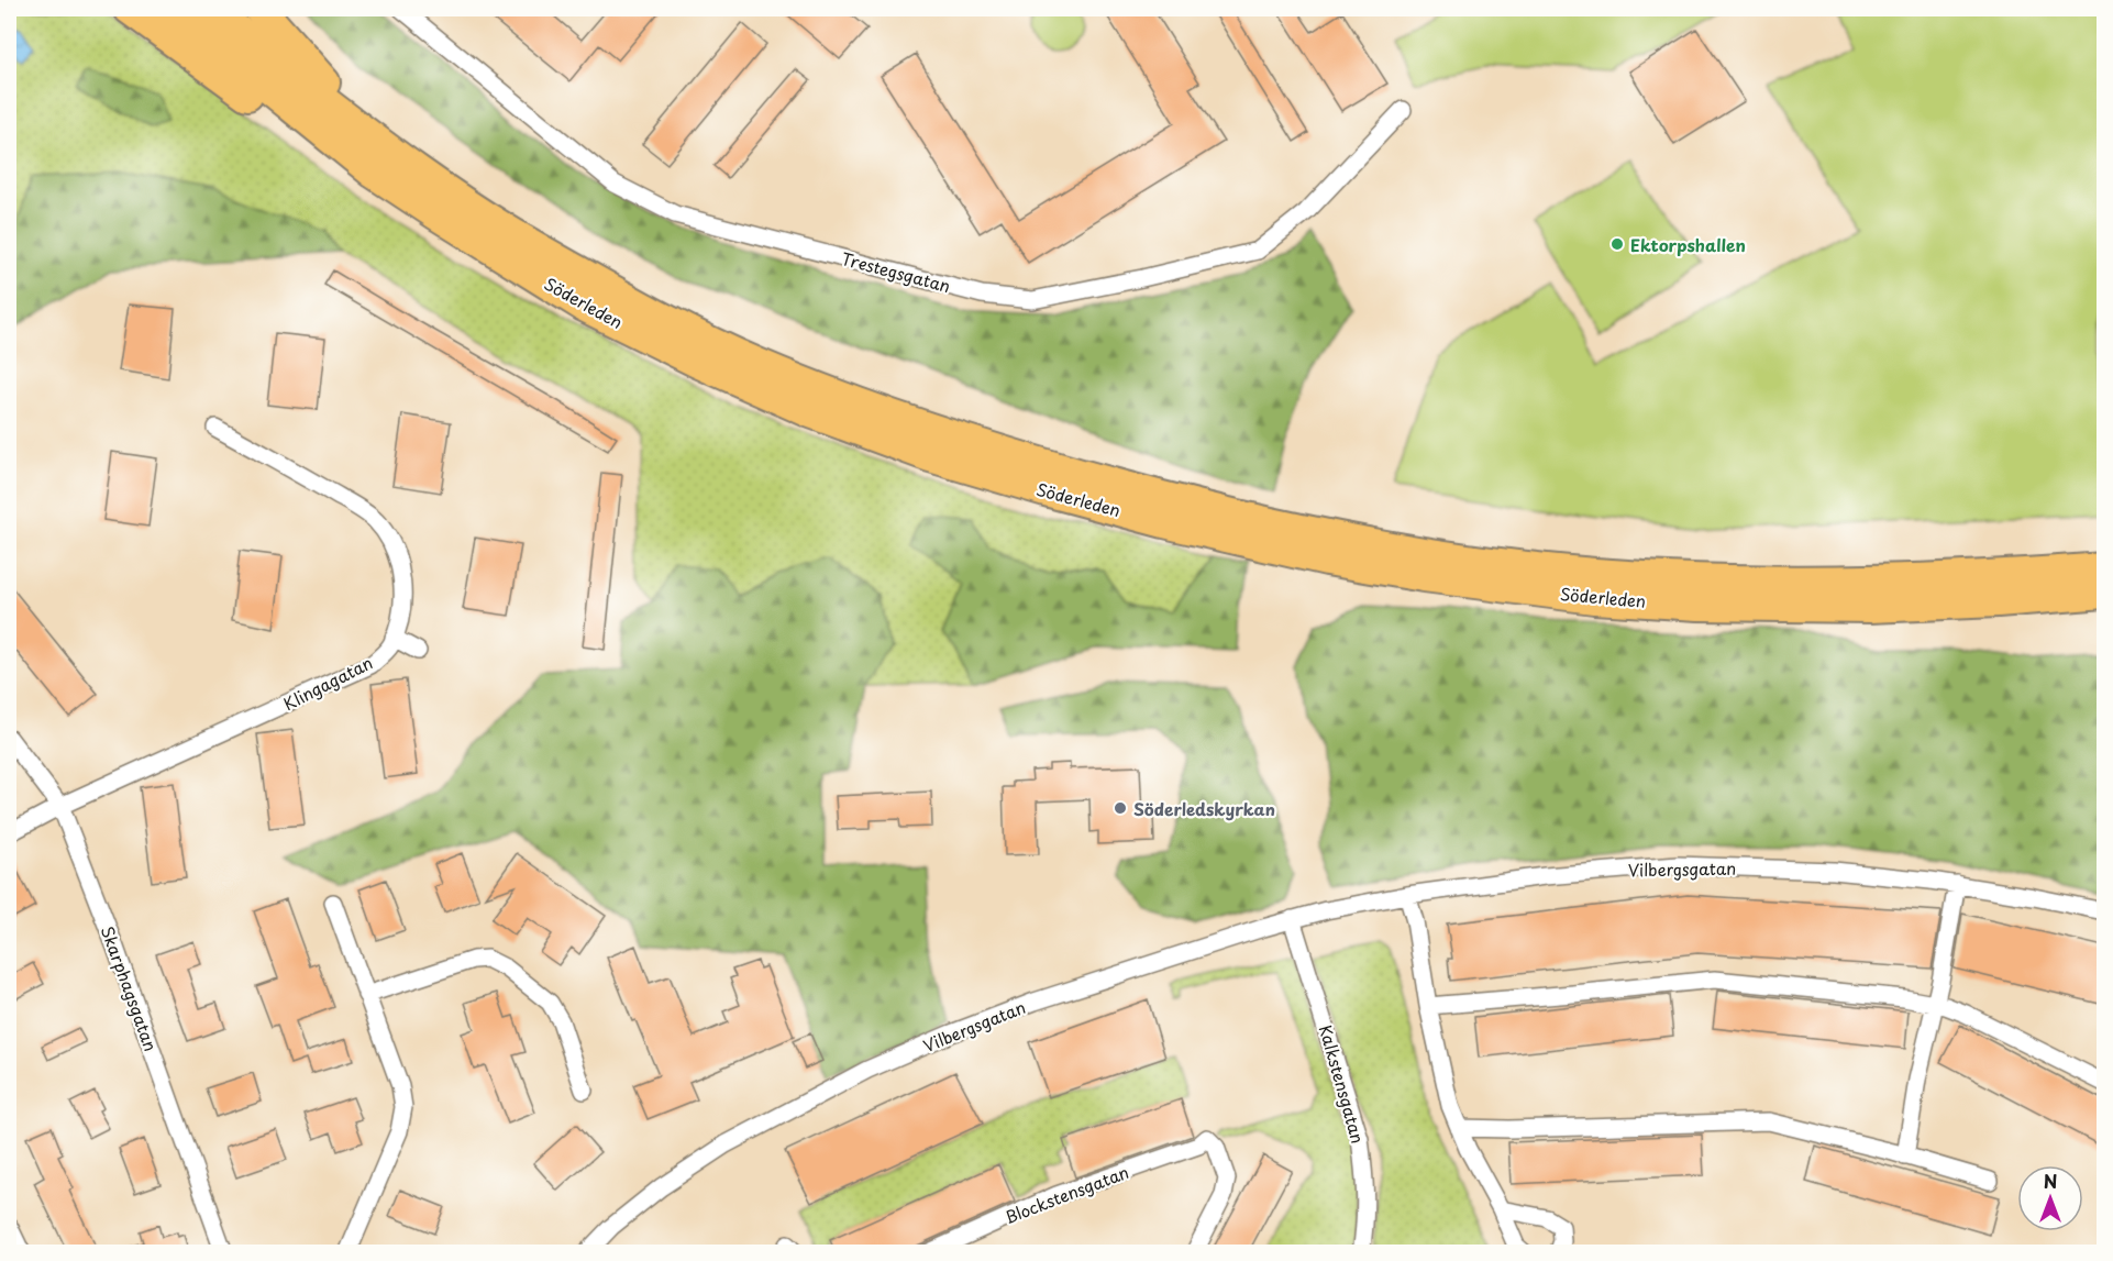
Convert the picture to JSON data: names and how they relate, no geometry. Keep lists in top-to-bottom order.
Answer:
{
  "streets": {
    "highway": ["Söderleden"],
    "street": [
      "Trestegsgatan",
      "Klingagatan",
      "Vilbergsgatan",
      "Skarphagsgatan",
      "Kalkstensgatan",
      "Blockstensgatan"
    ]
  },
  "crossings": [
    ["Klingagatan", "Skarphagsgatan"],
    ["Vilbergsgatan", "Kalkstensgatan"]
  ],
  "places": ["Ektorpshallen", "Söderledskyrkan"],
  "north": "top"
}
